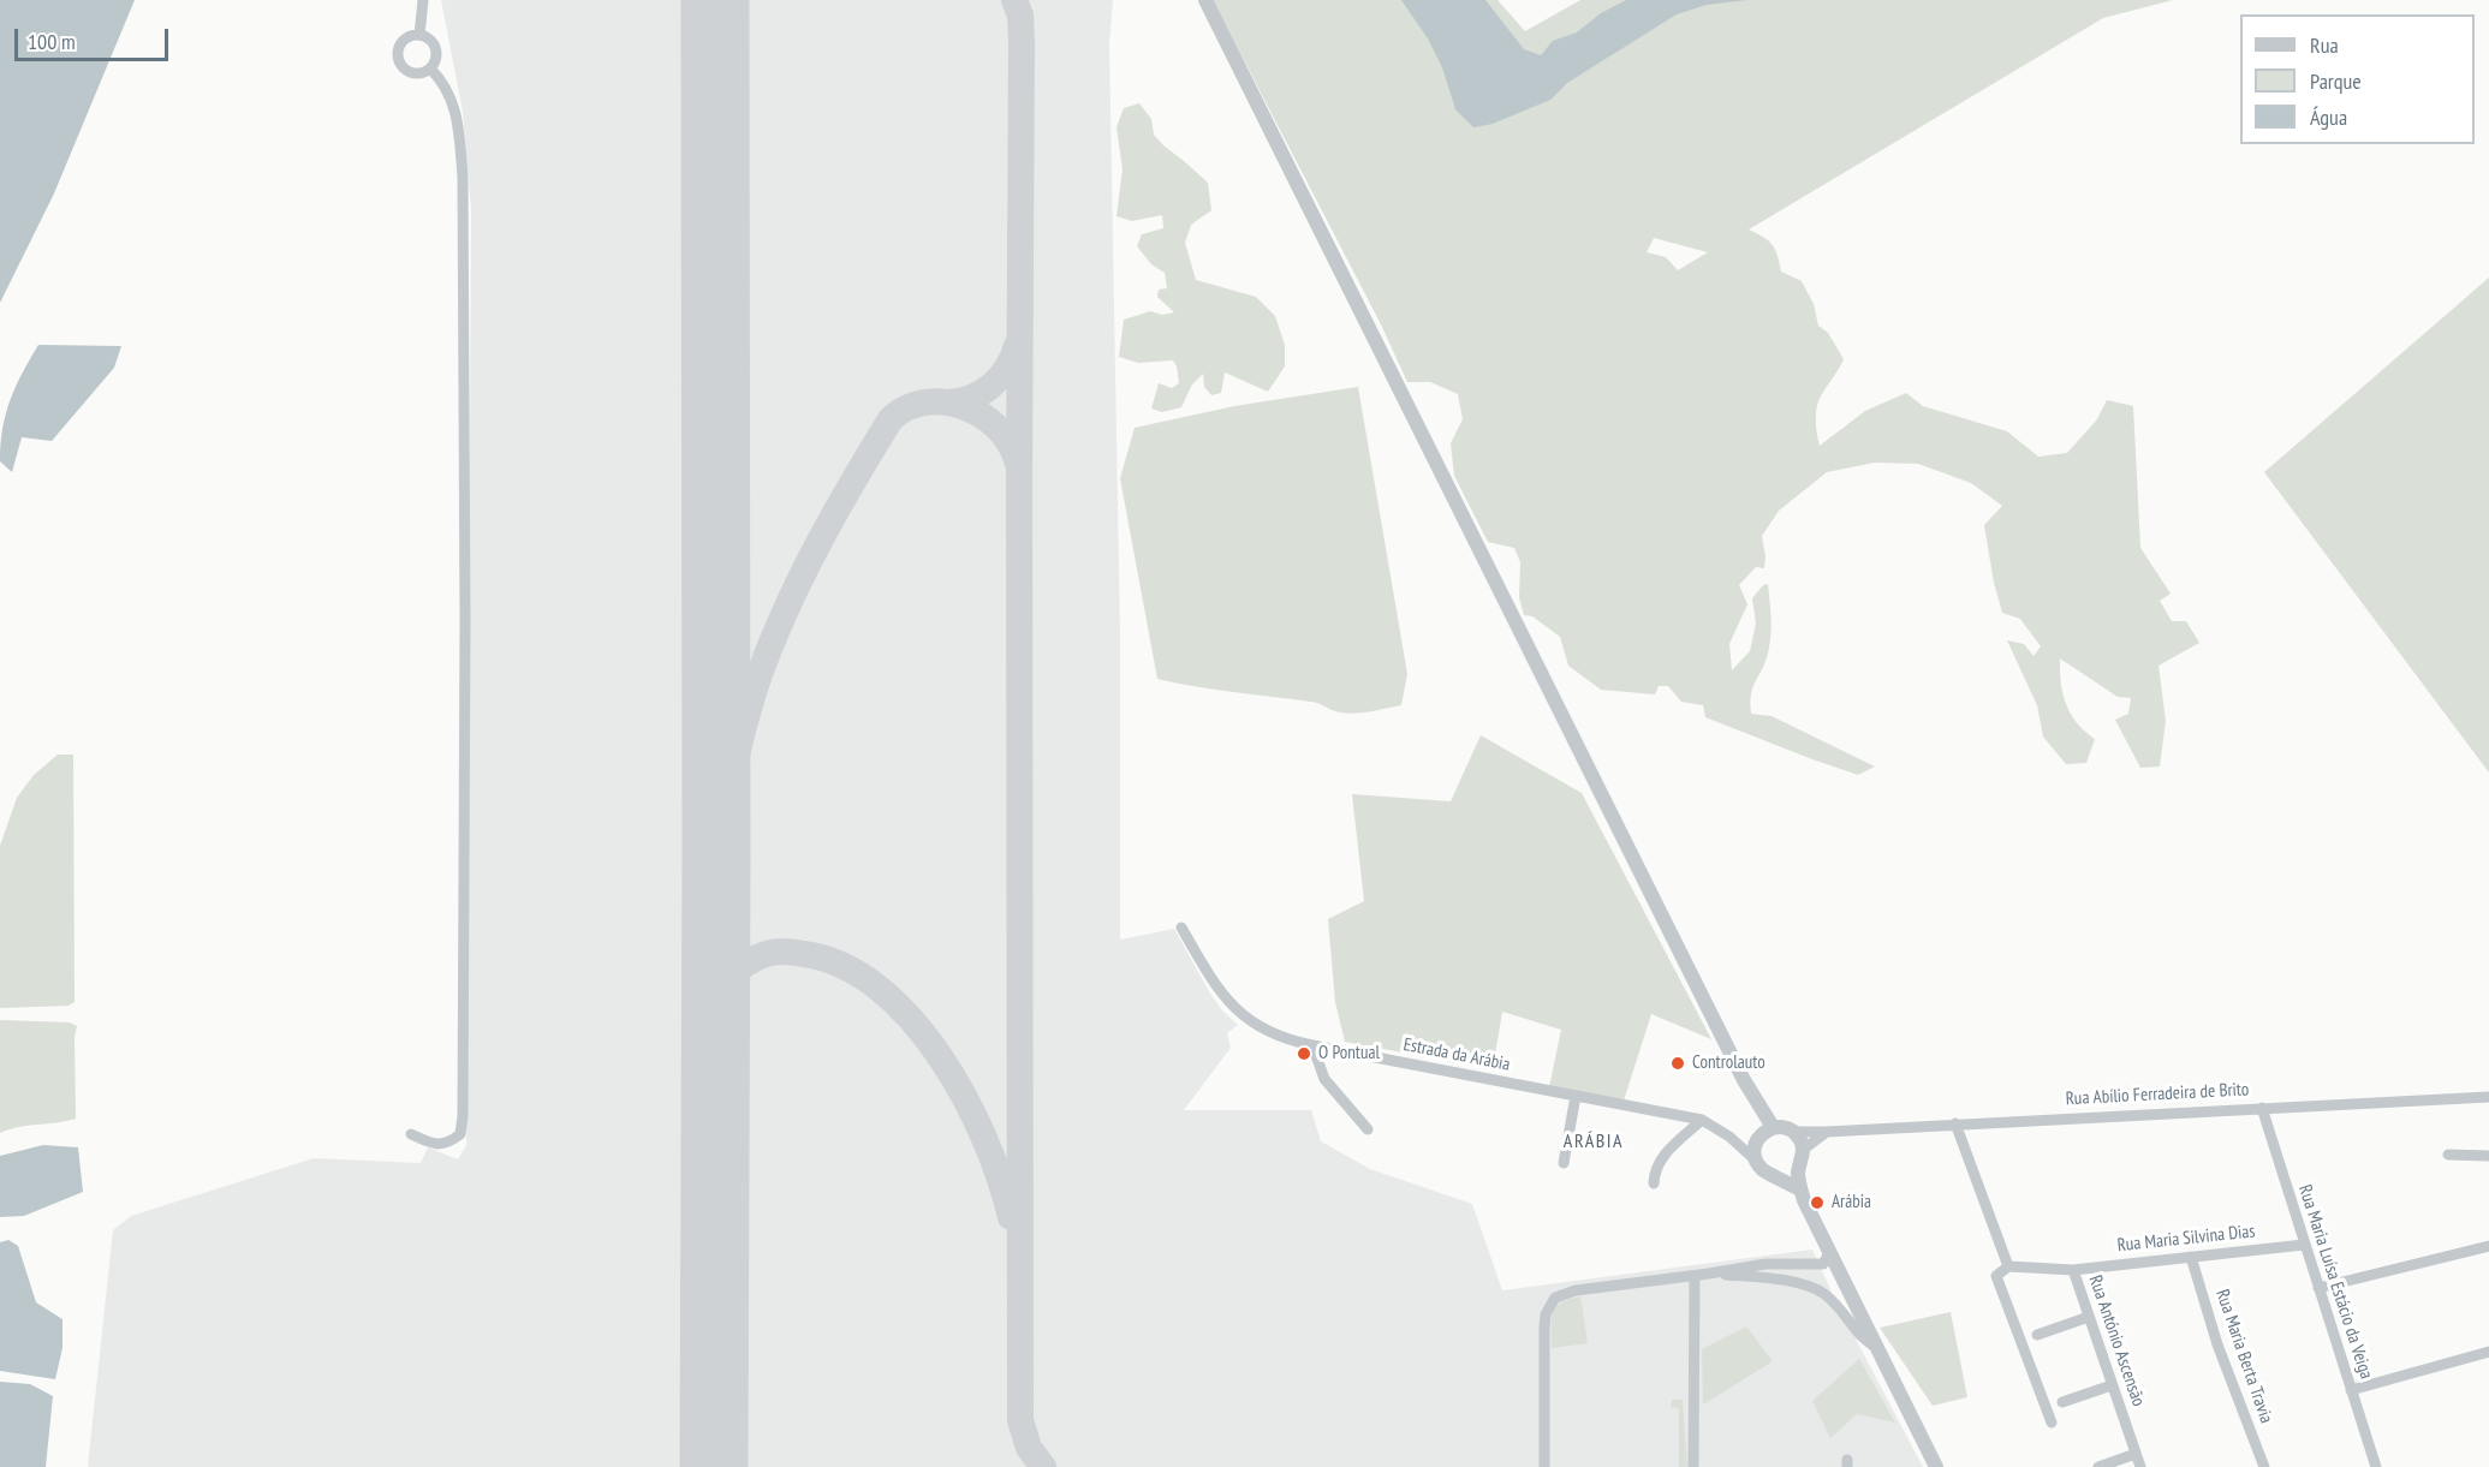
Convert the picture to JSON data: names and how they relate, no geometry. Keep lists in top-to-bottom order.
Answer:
{
  "streets": {
    "street": [
      "Estrada da Arábia",
      "Rua Abílio Ferradeira de Brito",
      "Rua Maria Silvina Dias",
      "Rua Maria Luísa Estácio da Veiga",
      "Rua António Ascensão",
      "Rua Maria Berta Travia"
    ]
  },
  "crossings": [
    ["Rua Abílio Ferradeira de Brito", "Rua Maria Luísa Estácio da Veiga"],
    ["Rua Maria Silvina Dias", "Rua Maria Luísa Estácio da Veiga"],
    ["Rua Maria Silvina Dias", "Rua António Ascensão"],
    ["Rua Maria Silvina Dias", "Rua Maria Berta Travia"]
  ],
  "districts": ["ARÁBIA"],
  "places": ["O Pontual", "Controlauto", "Arábia"],
  "legend": ["Rua", "Parque", "Água"],
  "scale_bar": "100 m"
}
